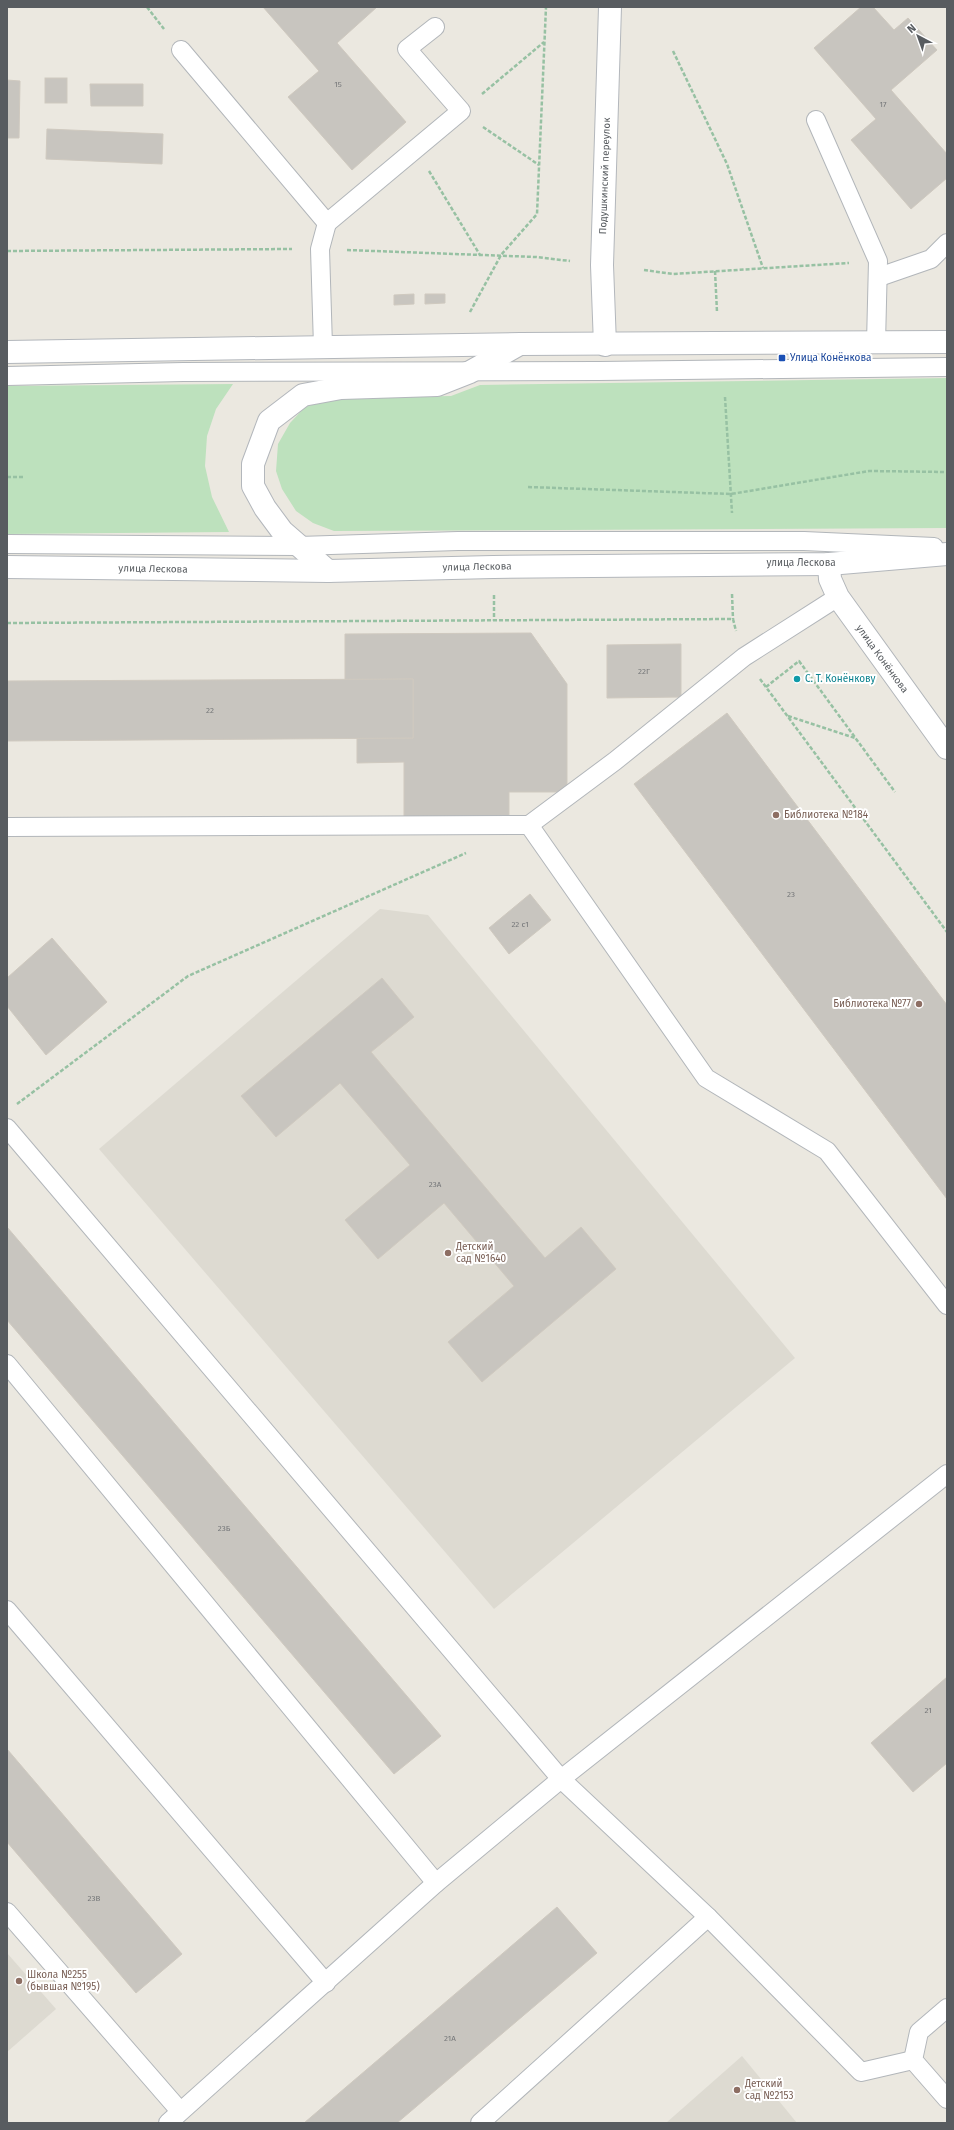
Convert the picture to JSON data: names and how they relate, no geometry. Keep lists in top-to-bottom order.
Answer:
{
  "streets": {
    "main road": ["Подушкинский переулок", "улица Лескова", "улица Конёнкова"]
  },
  "crossings": [
    ["улица Лескова", "улица Конёнкова"]
  ],
  "places": {
    "transit": ["Улица Конёнкова"],
    "other": [
      "С. Т. Конёнкову",
      "Библиотека №184",
      "Библиотека №77",
      "Детский сад №1640",
      "Школа №255 (бывшая №195)",
      "Детский сад №2153"
    ]
  },
  "house_numbers": [
    "15",
    "17",
    "22Г",
    "22",
    "23",
    "22 с1",
    "23А",
    "23Б",
    "21",
    "23В",
    "21А"
  ],
  "north": "top left"
}
